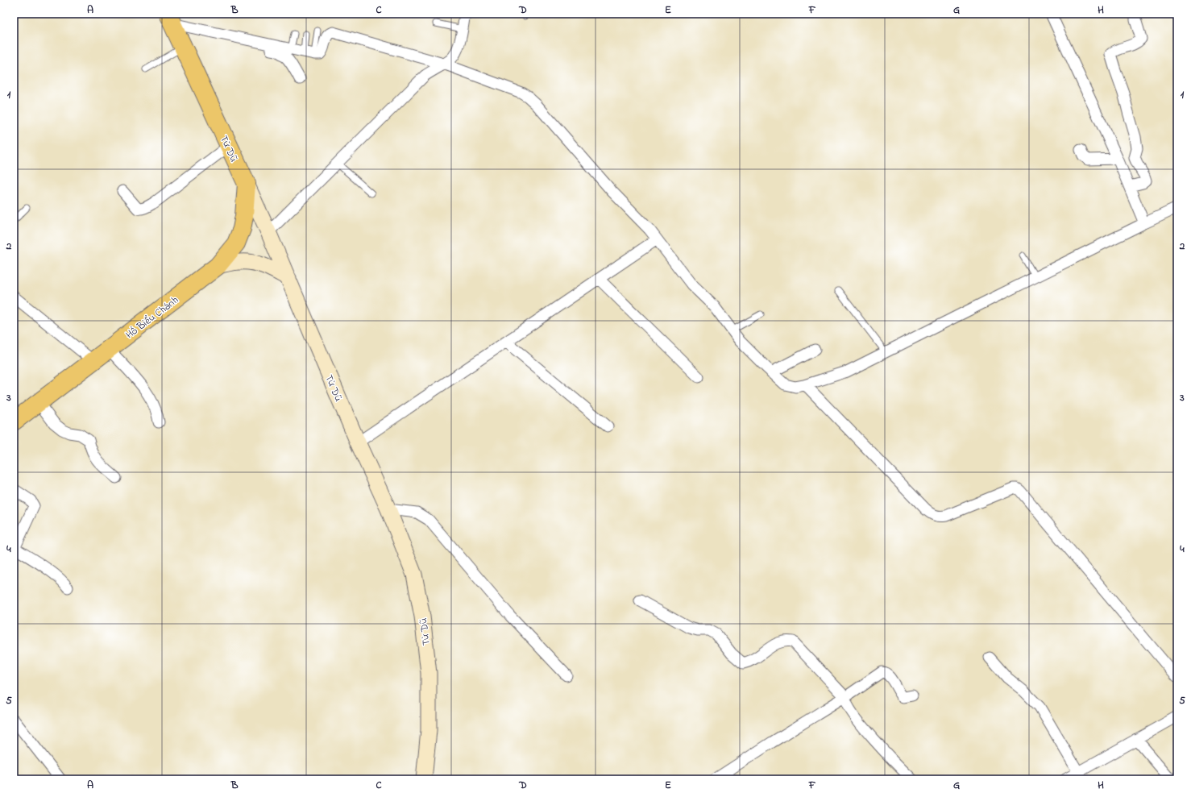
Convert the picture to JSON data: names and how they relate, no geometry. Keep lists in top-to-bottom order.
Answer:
{
  "streets": {
    "highway": ["Từ Dũ", "Hồ Biểu Chánh"]
  },
  "crossings": [
    ["Từ Dũ", "Hồ Biểu Chánh"]
  ],
  "grid": {
    "columns": [
      "A",
      "B",
      "C",
      "D",
      "E",
      "F",
      "G",
      "H"
    ],
    "rows": [
      "1",
      "2",
      "3",
      "4",
      "5"
    ]
  }
}
